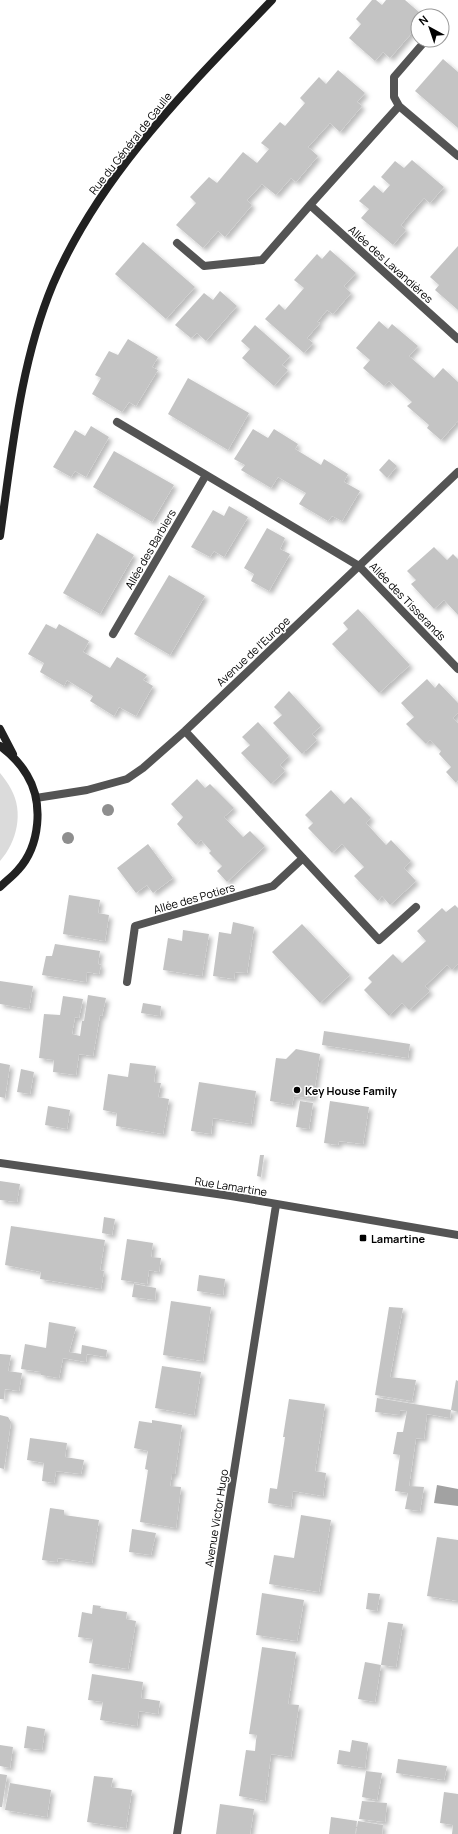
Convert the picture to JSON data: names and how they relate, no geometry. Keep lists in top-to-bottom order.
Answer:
{
  "streets": {
    "street": [
      "Rue du Général de Gaulle",
      "Allée des Lavandières",
      "Allée des Barbiers",
      "Allée des Tisserands",
      "Avenue de l'Europe",
      "Allée des Potiers",
      "Rue Lamartine",
      "Avenue Victor Hugo"
    ]
  },
  "crossings": [
    ["Allée des Tisserands", "Avenue de l'Europe"],
    ["Rue Lamartine", "Avenue Victor Hugo"]
  ],
  "places": {
    "other": ["Key House Family"],
    "transit": ["Lamartine"]
  },
  "north": "top left"
}
